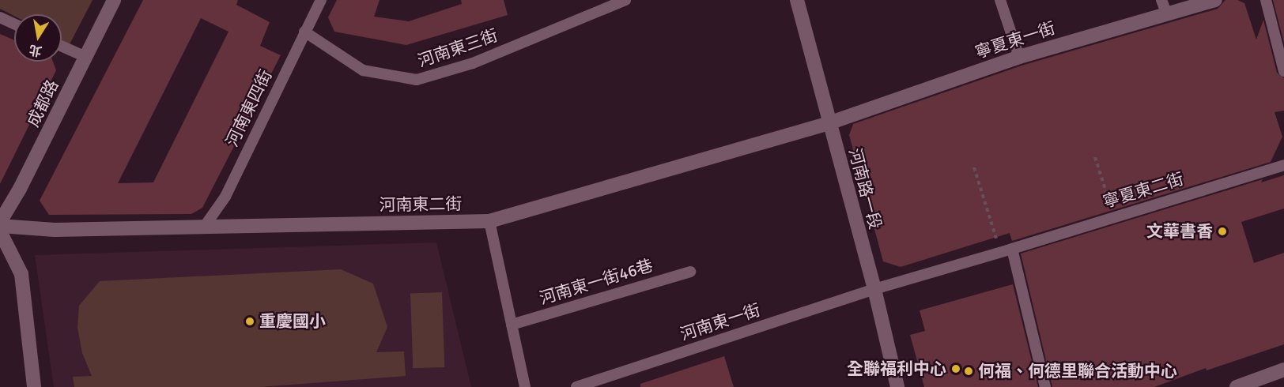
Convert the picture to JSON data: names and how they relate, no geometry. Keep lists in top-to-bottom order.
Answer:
{
  "streets": {
    "street": [
      "寧夏東一街",
      "成都路",
      "河南路一段",
      "河南東二街"
    ],
    "lane": [
      "河南東三街",
      "河南東四街",
      "寧夏東二街",
      "河南東一街46巷",
      "河南東一街"
    ]
  },
  "crossings": [
    ["寧夏東一街", "河南路一段"],
    ["寧夏東一街", "河南東二街"],
    ["河南東三街", "河南東四街"],
    ["河南東四街", "河南東二街"],
    ["河南路一段", "寧夏東二街"],
    ["河南路一段", "河南東二街"],
    ["河南路一段", "河南東一街"],
    ["寧夏東二街", "河南東一街"]
  ],
  "places": [
    "文華書香",
    "重慶國小",
    "全聯福利中心",
    "何福、何德里聯合活動中心"
  ],
  "north": "bottom"
}
